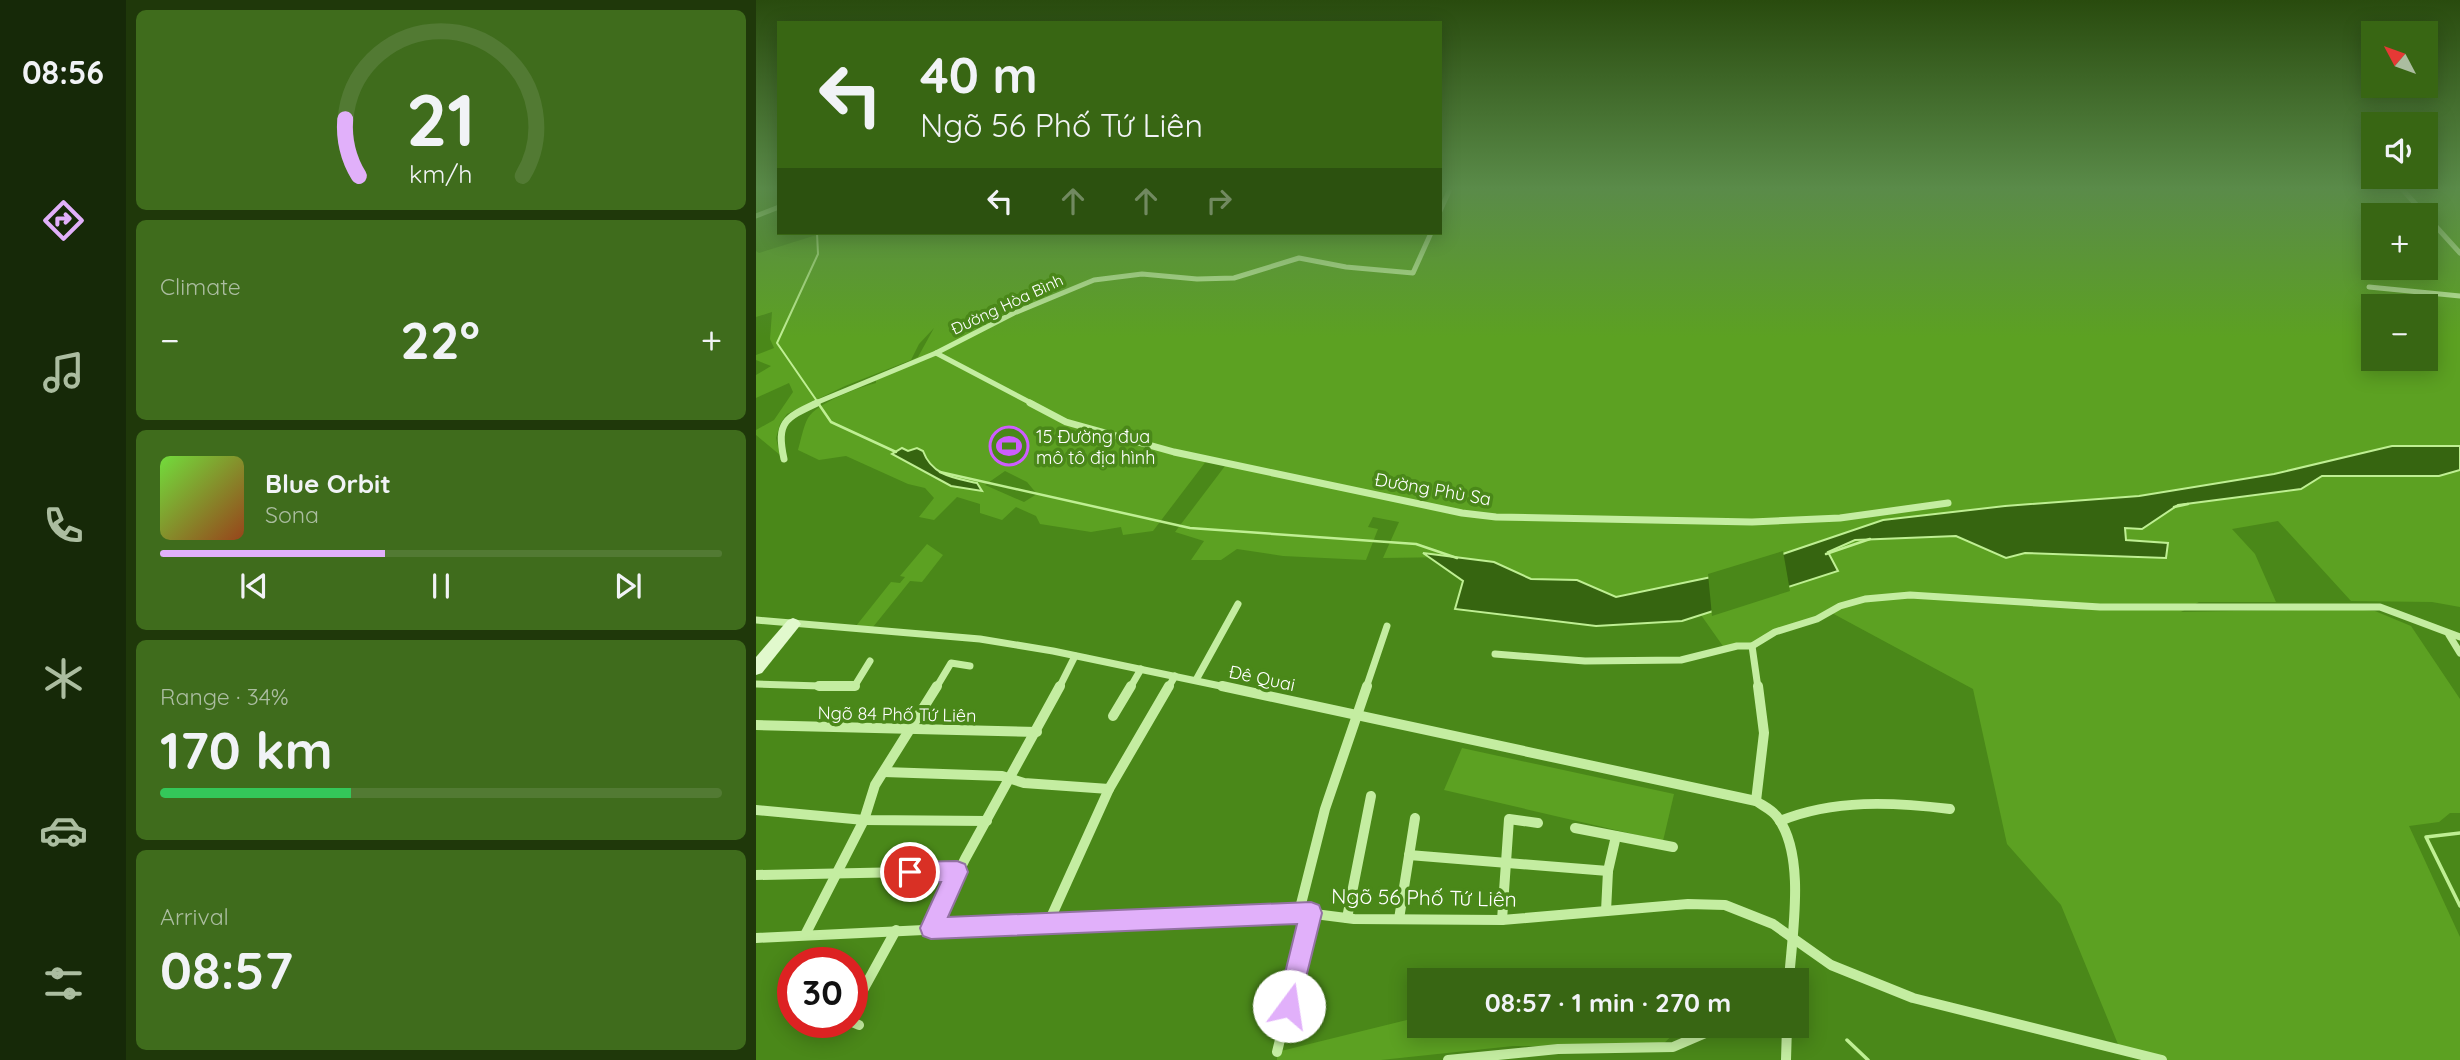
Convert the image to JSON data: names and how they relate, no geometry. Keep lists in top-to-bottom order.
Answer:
{
  "streets": {
    "street": [
      "Đường Hòa Bình",
      "Đường Phù Sa",
      "Đê Quai",
      "Ngõ 84 Phố Tứ Liên",
      "Ngõ 56 Phố Tứ Liên"
    ]
  },
  "crossings": [
    ["Đường Hòa Bình", "Đường Phù Sa"]
  ],
  "places": {
    "sports": ["15 Đường đua mô tô địa hình"]
  },
  "north": "top left",
  "page": {
    "tabs": "08:56",
    "map_buttons": ["+", "−"],
    "turn": ["40 m", "Ngõ 56 Phố Tứ Liên"],
    "tile": [
      "Climate",
      ["Range · 34%", "170 km"],
      ["Arrival", "08:57"]
    ],
    "heat": ["−", "22°", "+"],
    "song": ["Blue Orbit", "Sona"],
    "limit": "30",
    "trip": "08:57 · 1 min · 270 m",
    "gauge": ["21", "km/h"]
  }
}
